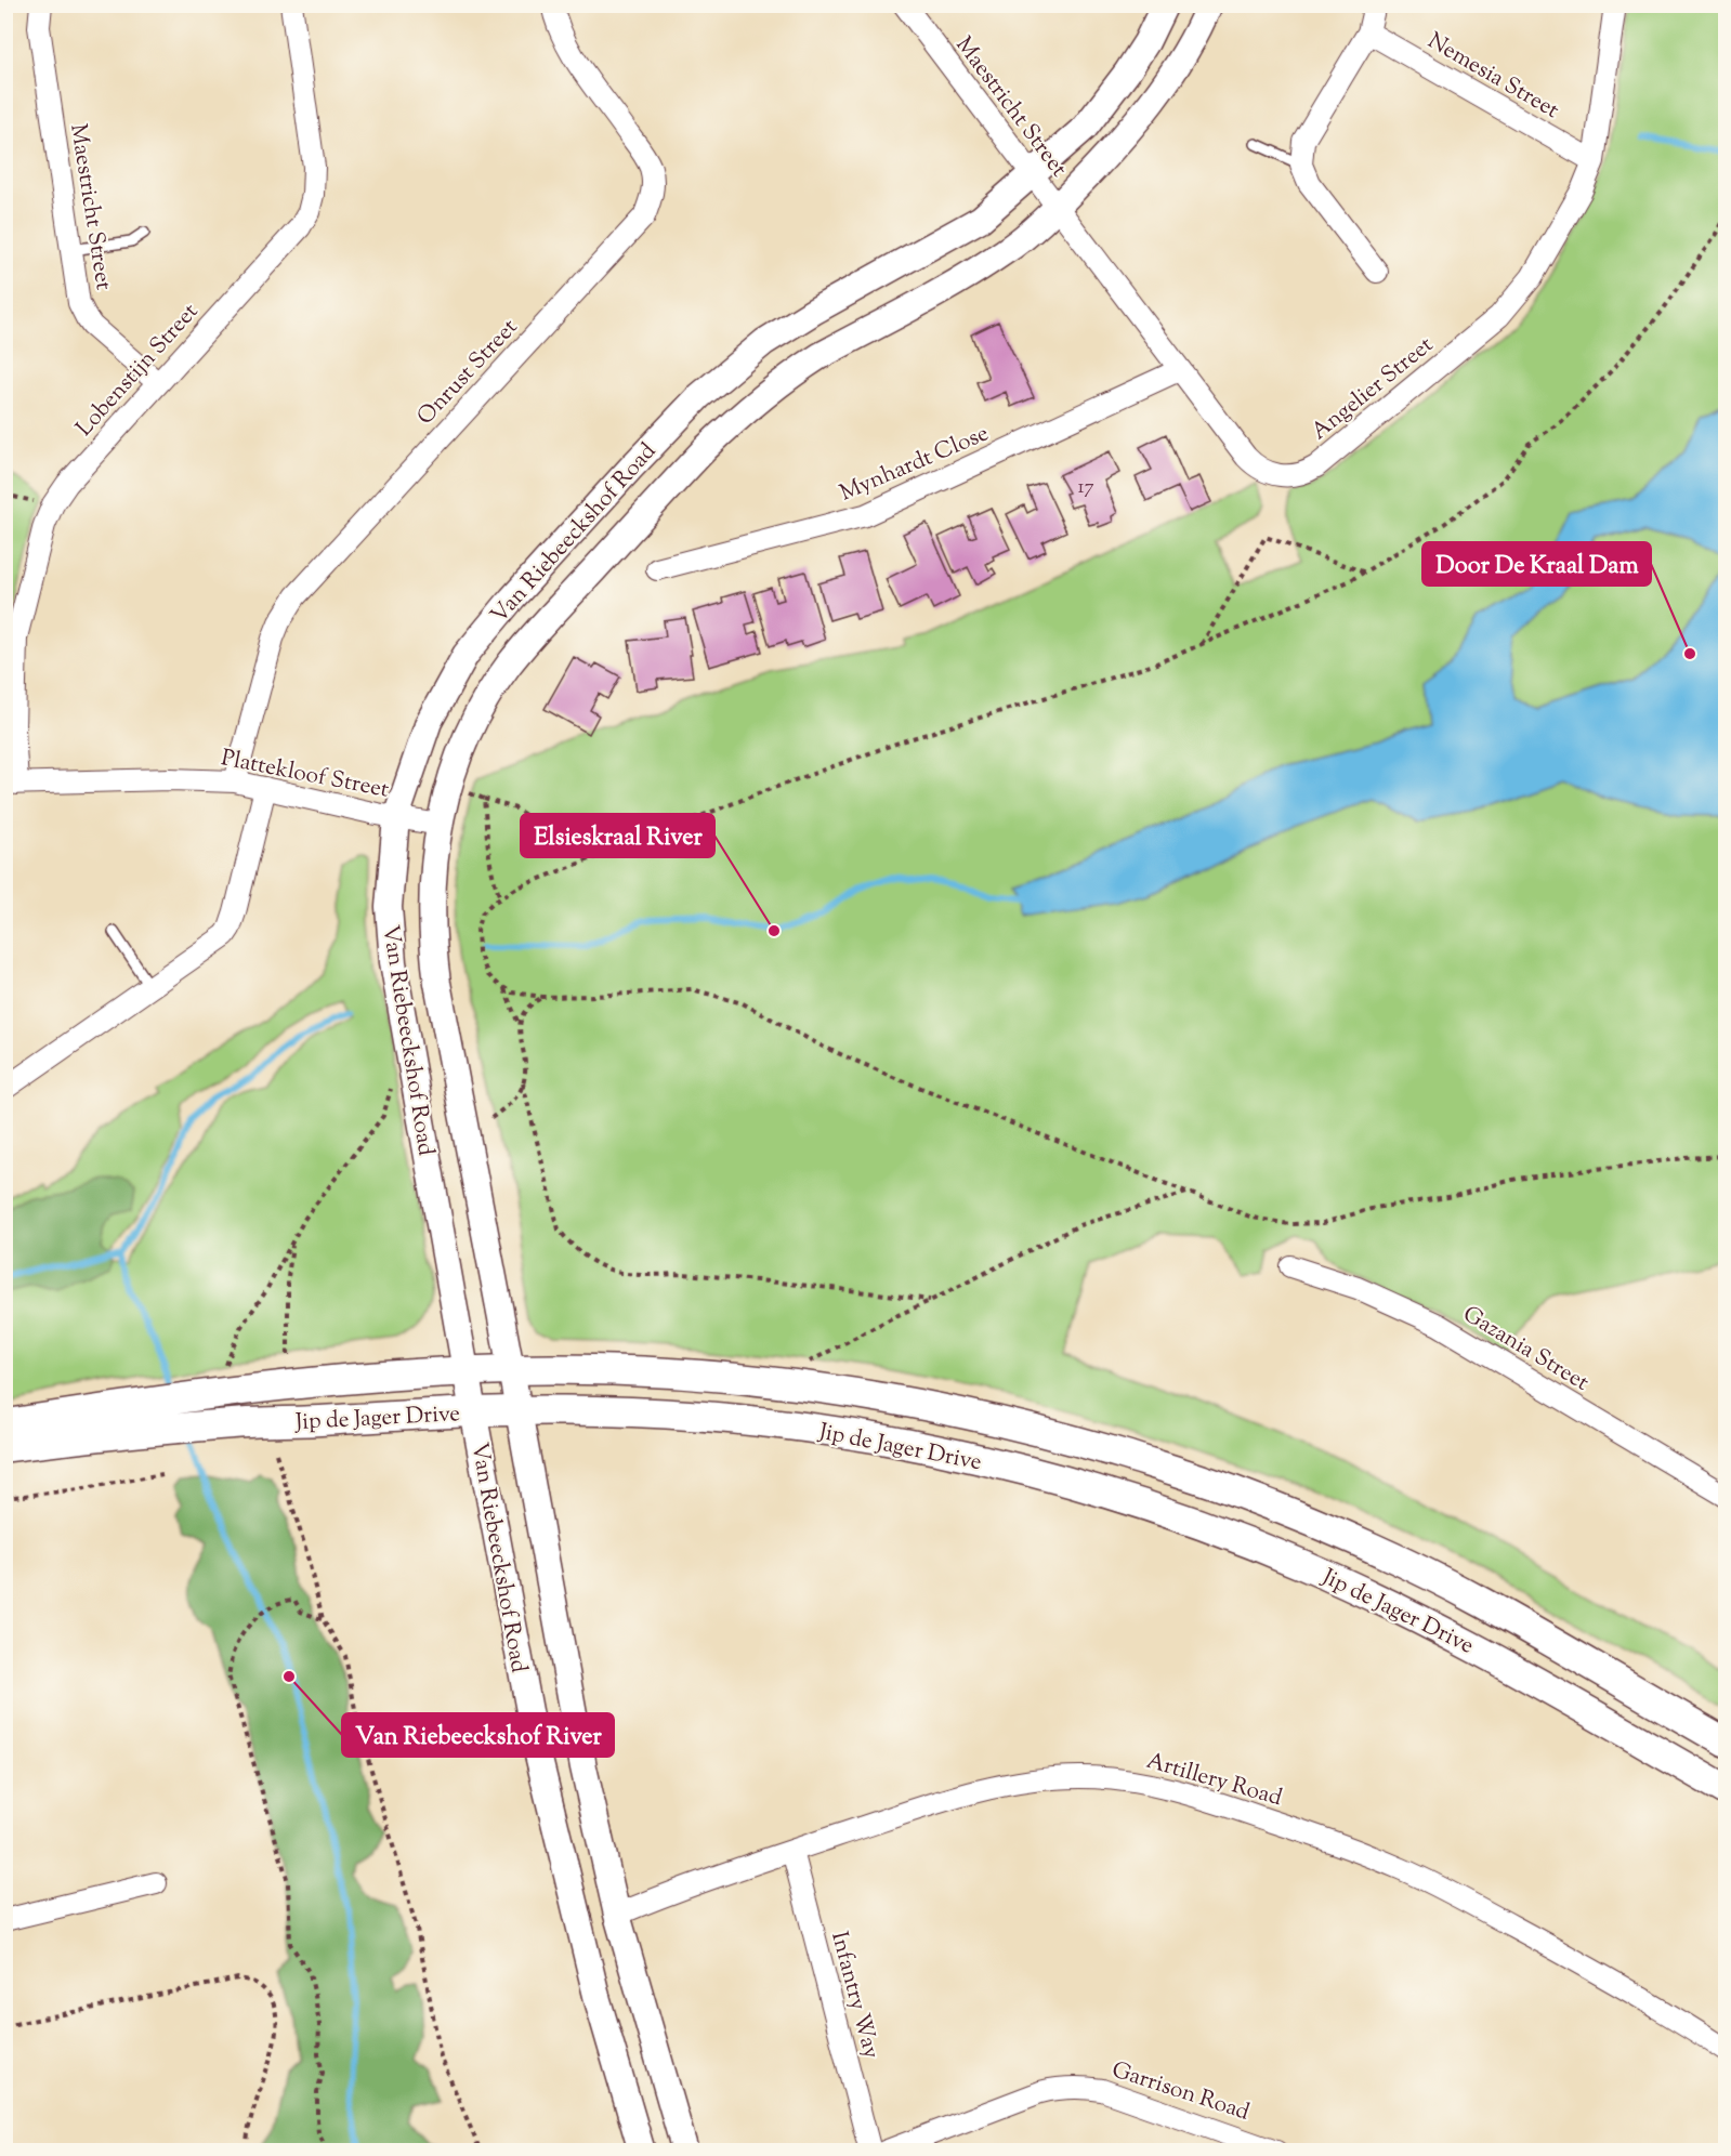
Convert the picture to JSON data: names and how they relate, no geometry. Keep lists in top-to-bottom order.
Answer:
{
  "streets": {
    "main road": ["Jip de Jager Drive"],
    "street": [
      "Nemesia Street",
      "Maestricht Street",
      "Lobenstijn Street",
      "Onrust Street",
      "Angelier Street",
      "Mynhardt Close",
      "Van Riebeeckshof Road",
      "Plattekloof Street",
      "Gazania Street",
      "Artillery Road",
      "Infantry Way",
      "Garrison Road"
    ]
  },
  "crossings": [
    ["Nemesia Street", "Angelier Street"],
    ["Maestricht Street", "Lobenstijn Street"],
    ["Maestricht Street", "Angelier Street"],
    ["Maestricht Street", "Van Riebeeckshof Road"],
    ["Lobenstijn Street", "Plattekloof Street"],
    ["Onrust Street", "Plattekloof Street"],
    ["Angelier Street", "Mynhardt Close"],
    ["Angelier Street", "Van Riebeeckshof Road"],
    ["Van Riebeeckshof Road", "Plattekloof Street"],
    ["Van Riebeeckshof Road", "Jip de Jager Drive"],
    ["Van Riebeeckshof Road", "Artillery Road"],
    ["Artillery Road", "Infantry Way"]
  ],
  "places": ["Door De Kraal Dam", "Elsieskraal River", "Van Riebeeckshof River"],
  "house_numbers": ["17"]
}
